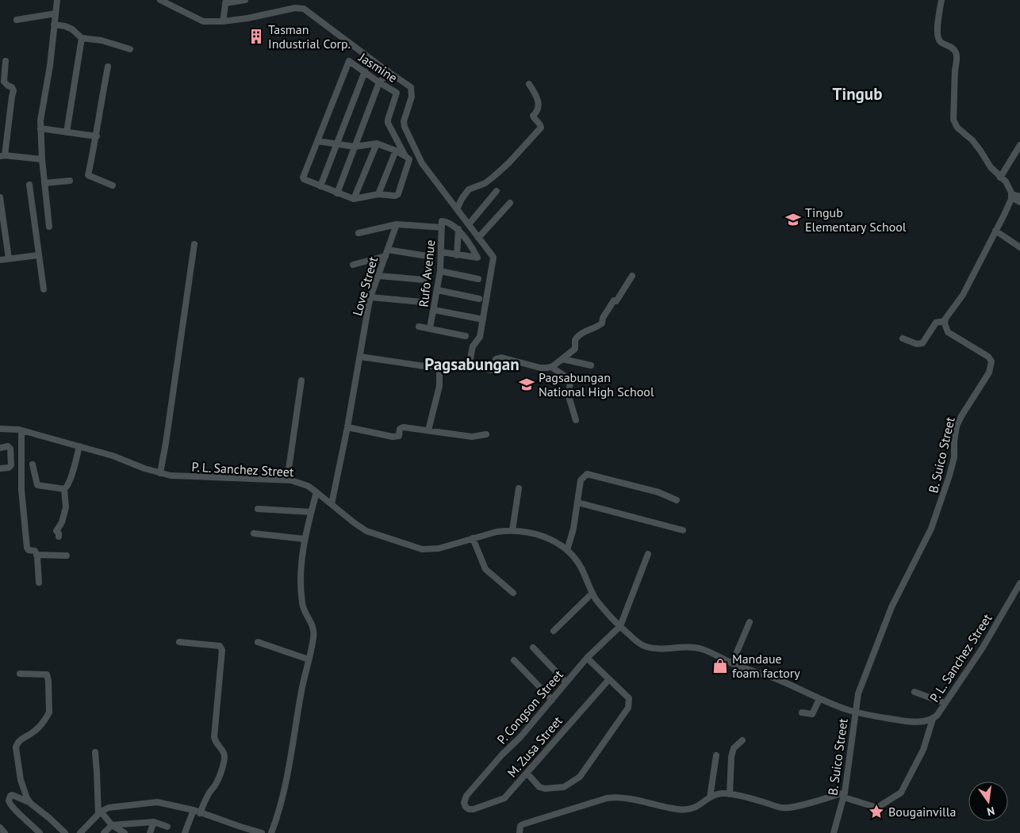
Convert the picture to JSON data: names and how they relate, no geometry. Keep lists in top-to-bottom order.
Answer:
{
  "streets": {
    "street": [
      "Jasmine",
      "Rufo Avenue",
      "Love Street",
      "B. Suico Street",
      "P. L. Sanchez Street",
      "P. Congson Street",
      "M. Zusa Street"
    ]
  },
  "crossings": [
    ["Love Street", "P. L. Sanchez Street"],
    ["B. Suico Street", "P. L. Sanchez Street"],
    ["P. L. Sanchez Street", "P. Congson Street"],
    ["P. Congson Street", "M. Zusa Street"]
  ],
  "districts": ["Tingub", "Pagsabungan"],
  "places": {
    "building": ["Tasman Industrial Corp."],
    "school or university": ["Tingub Elementary School", "Pagsabungan National High School"],
    "shop": ["Mandaue foam factory"],
    "place": ["Bougainvilla"]
  },
  "north": "bottom"
}
